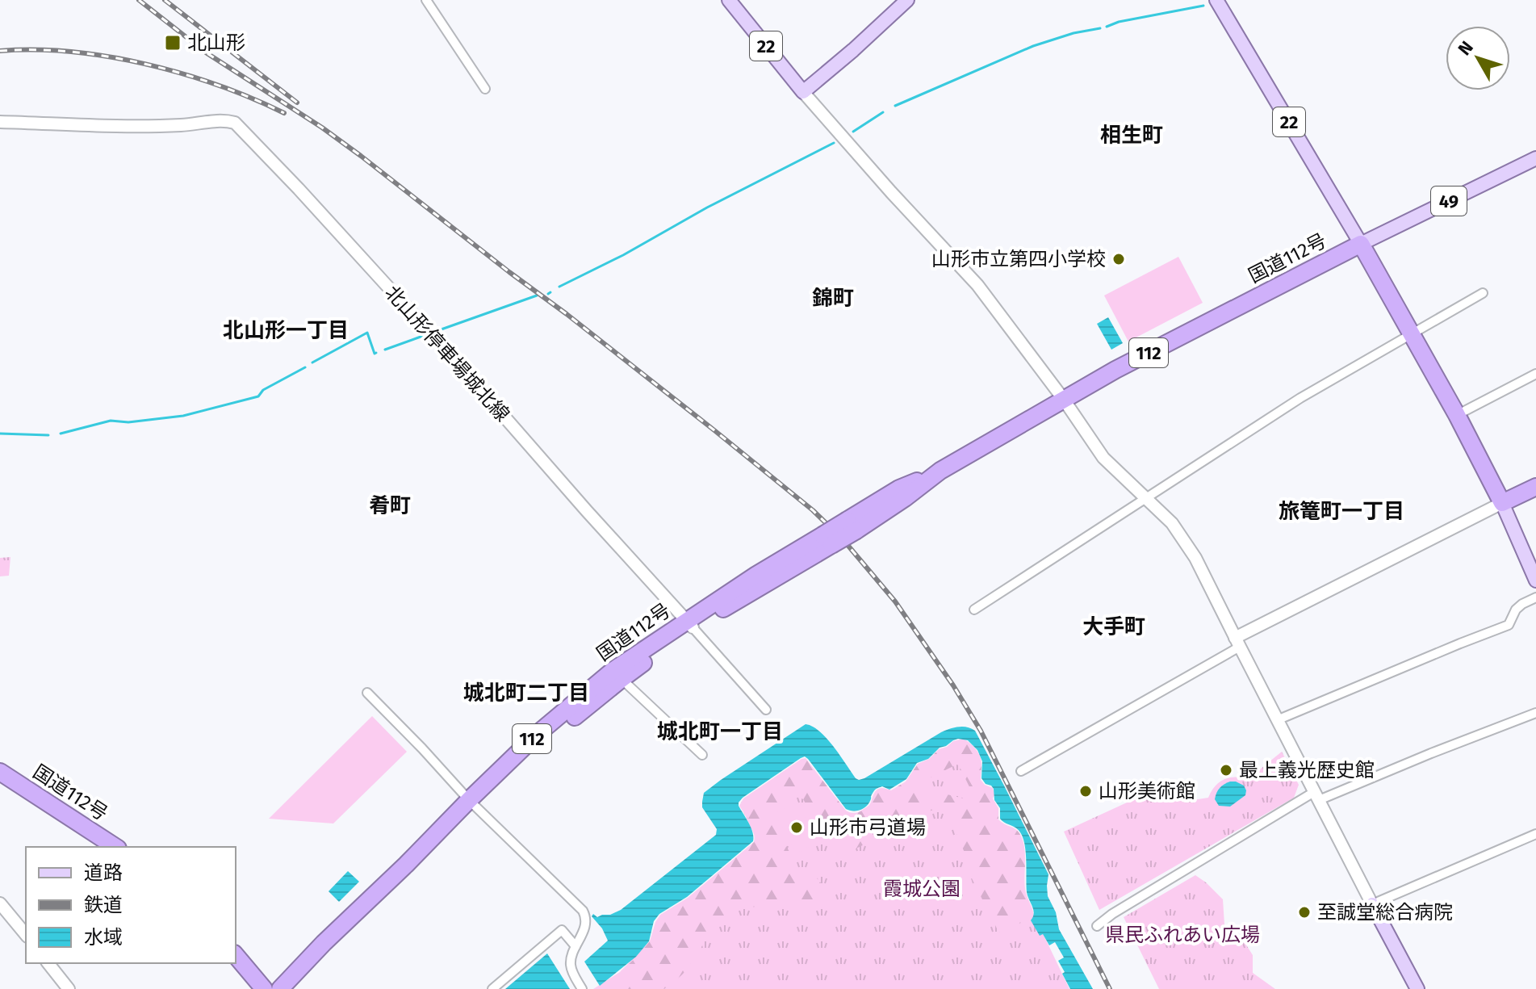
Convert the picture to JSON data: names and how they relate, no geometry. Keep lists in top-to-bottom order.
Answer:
{
  "streets": {
    "highway": ["国道112号", "112"],
    "main road": ["22", "49"],
    "street": ["北山形停車場城北線"]
  },
  "crossings": [
    ["22", "49"],
    ["22", "国道112号"],
    ["49", "国道112号"],
    ["国道112号", "北山形停車場城北線"]
  ],
  "districts": [
    "相生町",
    "錦町",
    "北山形一丁目",
    "肴町",
    "旅篭町一丁目",
    "大手町",
    "城北町二丁目",
    "城北町一丁目"
  ],
  "parks": ["霞城公園", "県民ふれあい広場"],
  "places": {
    "transit": ["北山形"],
    "other": [
      "山形市立第四小学校",
      "最上義光歴史館",
      "山形美術館",
      "山形市弓道場",
      "至誠堂総合病院"
    ]
  },
  "legend": ["道路", "鉄道", "水域"],
  "north": "top left"
}
